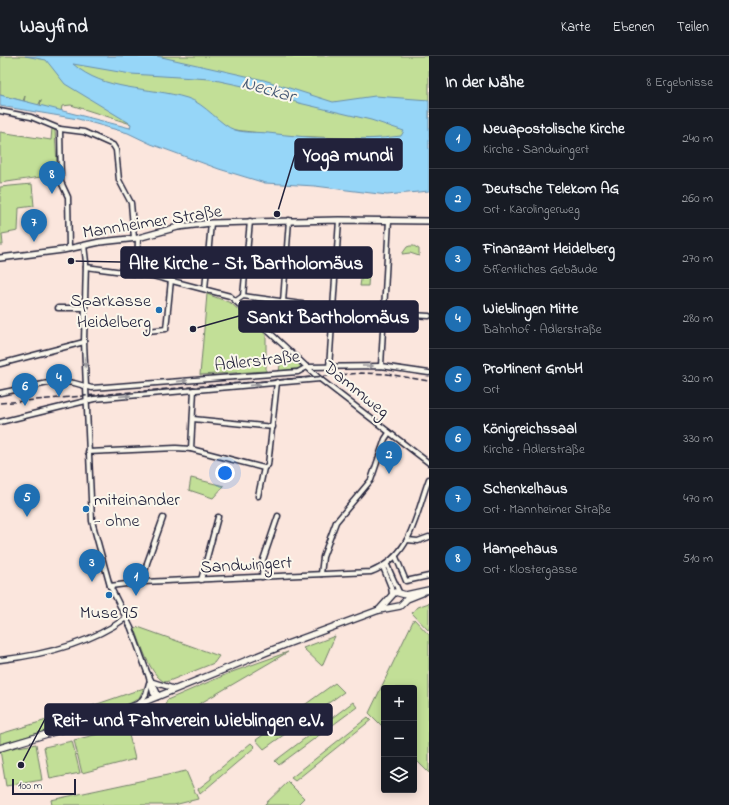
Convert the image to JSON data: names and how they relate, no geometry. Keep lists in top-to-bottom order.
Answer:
{
  "streets": {
    "street": [
      "Mannheimer Straße",
      "Adlerstraße",
      "Dammweg",
      "Sandwingert"
    ]
  },
  "crossings": [
    ["Adlerstraße", "Dammweg"]
  ],
  "one_way": ["Adlerstraße"],
  "water": ["Neckar"],
  "places": [
    "Yoga mundi",
    "Alte Kirche - St. Bartholomäus",
    "Sparkasse Heidelberg",
    "Sankt Bartholomäus",
    "miteinander - ohne",
    "Muse 95",
    "Reit- und Fahrverein Wieblingen e.V."
  ],
  "scale_bar": "100 m",
  "page": {
    "header": "Wayfind",
    "nav": ["Karte", "Ebenen", "Teilen"],
    "heading": ["In der Nähe", "8 Ergebnisse"],
    "list": [
      {
        "mark": "1",
        "name": "Neuapostolische Kirche",
        "note": "Kirche · Sandwingert",
        "value": "240 m"
      },
      {
        "mark": "2",
        "name": "Deutsche Telekom AG",
        "note": "Ort · Karolingerweg",
        "value": "260 m"
      },
      {
        "mark": "3",
        "name": "Finanzamt Heidelberg",
        "note": "Öffentliches Gebäude",
        "value": "270 m"
      },
      {
        "mark": "4",
        "name": "Wieblingen Mitte",
        "note": "Bahnhof · Adlerstraße",
        "value": "280 m"
      },
      {
        "mark": "5",
        "name": "ProMinent GmbH",
        "note": "Ort",
        "value": "320 m"
      },
      {
        "mark": "6",
        "name": "Königreichssaal",
        "note": "Kirche · Adlerstraße",
        "value": "330 m"
      },
      {
        "mark": "7",
        "name": "Schenkelhaus",
        "note": "Ort · Mannheimer Straße",
        "value": "470 m"
      },
      {
        "mark": "8",
        "name": "Hampehaus",
        "note": "Ort · Klostergasse",
        "value": "510 m"
      }
    ],
    "pins": [
      "8",
      "7",
      "4",
      "6",
      "2",
      "5",
      "3",
      "1"
    ],
    "map_buttons": ["+", "−"],
    "scale": "100 m"
  }
}
